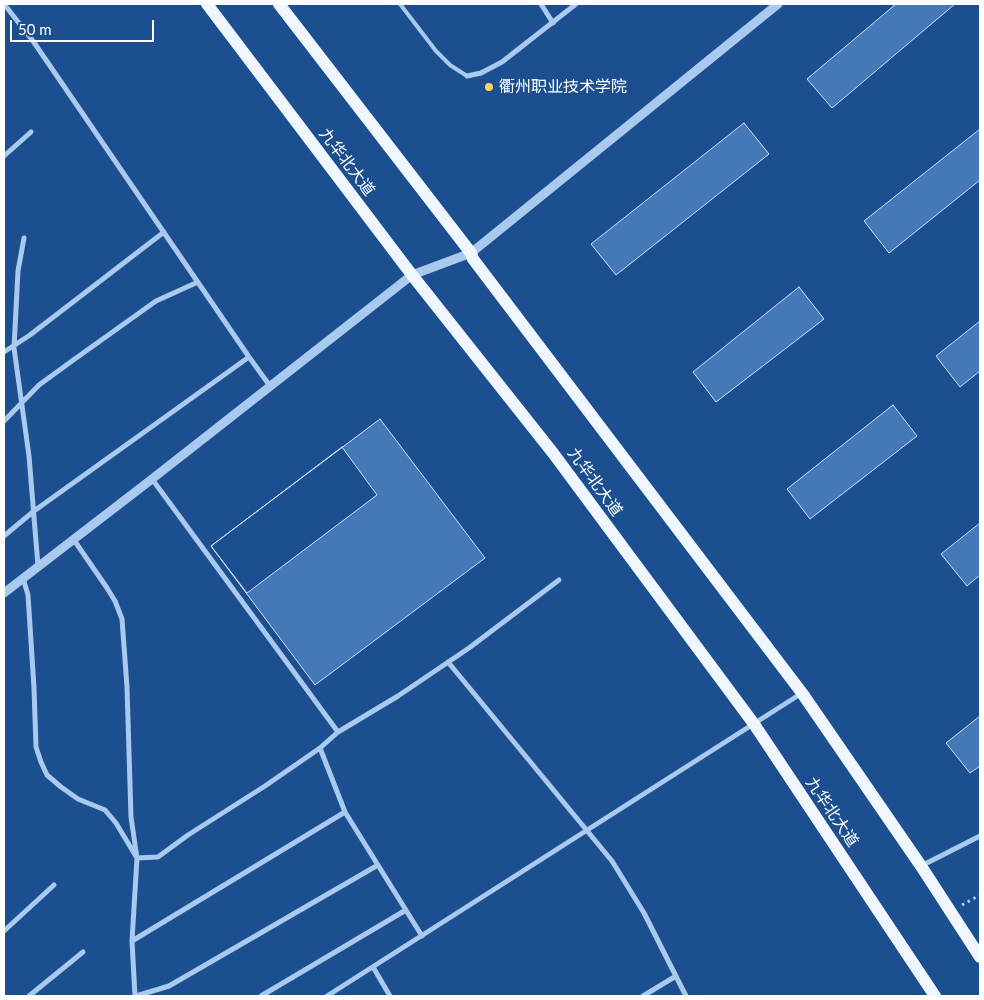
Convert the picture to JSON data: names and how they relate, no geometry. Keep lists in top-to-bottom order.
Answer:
{
  "streets": {
    "main road": ["九华北大道"]
  },
  "places": ["衢州职业技术学院"],
  "scale_bar": "50 m"
}
